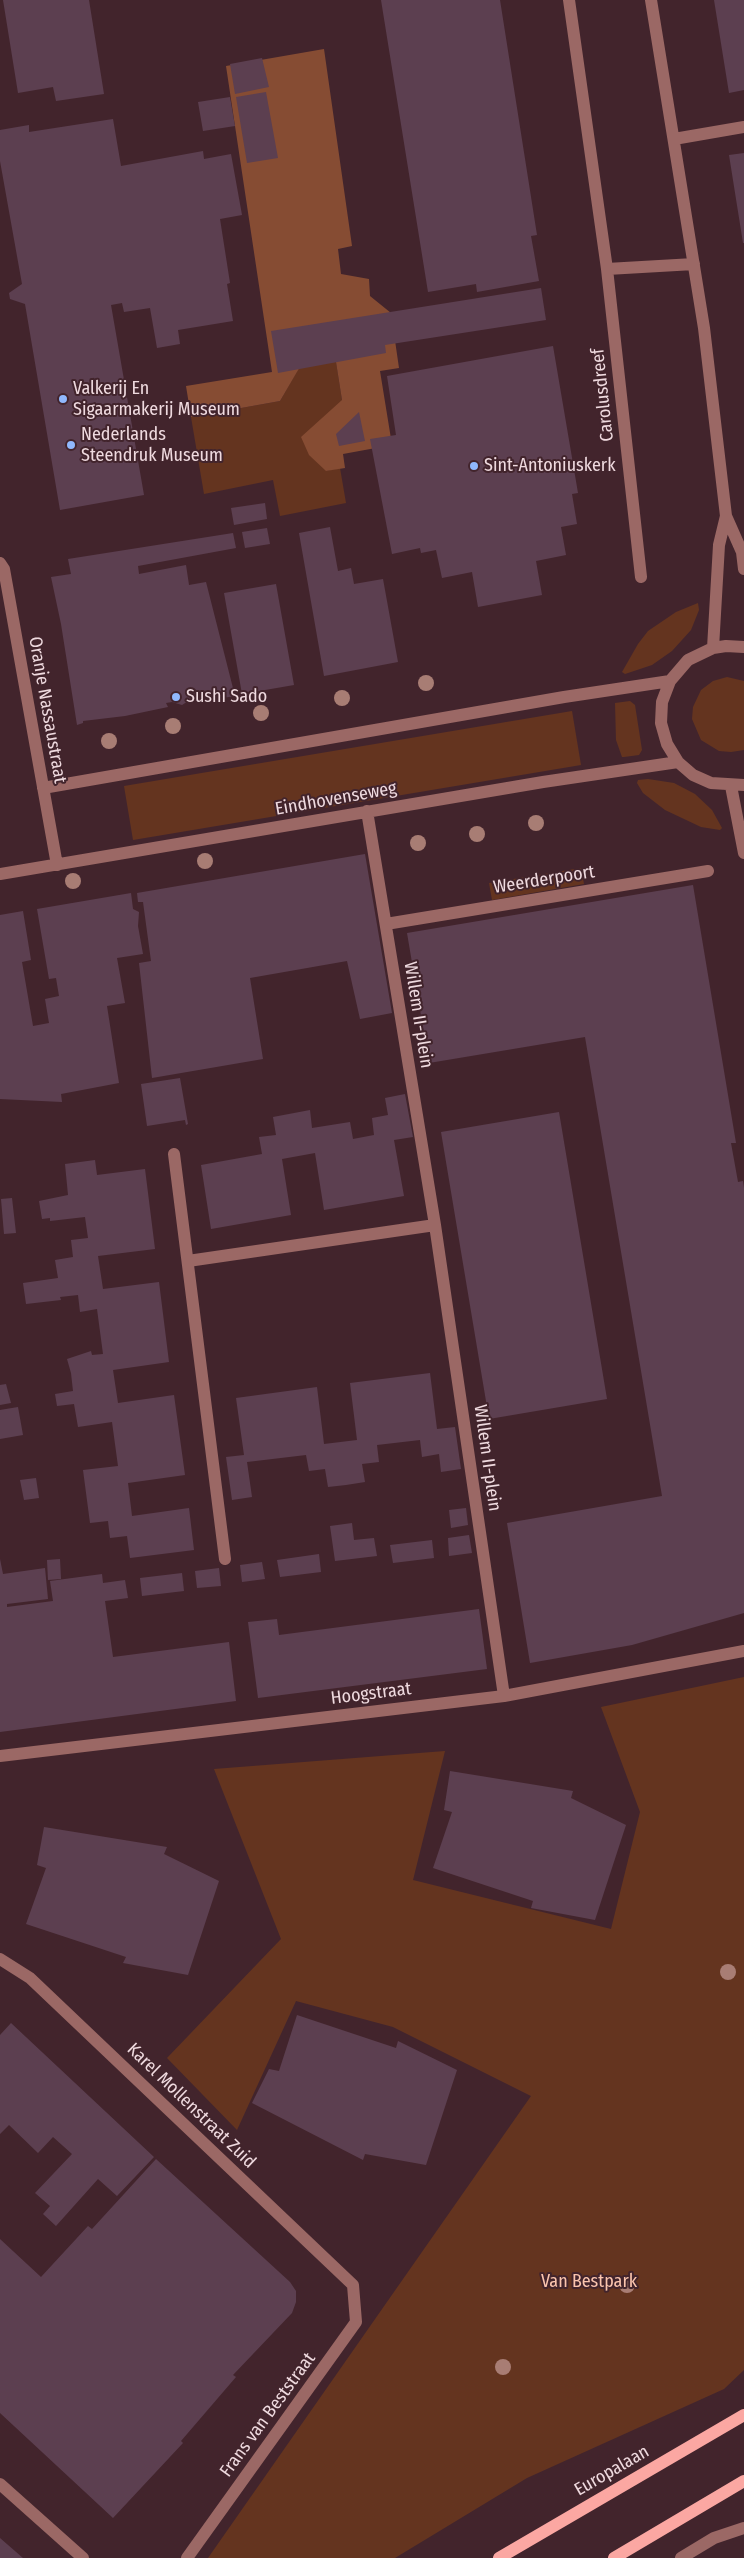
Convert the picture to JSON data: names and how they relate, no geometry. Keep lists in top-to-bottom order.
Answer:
{
  "streets": {
    "main road": ["Europalaan"],
    "street": [
      "Carolusdreef",
      "Oranje Nassaustraat",
      "Eindhovenseweg",
      "Weerderpoort",
      "Willem II-plein",
      "Hoogstraat",
      "Karel Mollenstraat Zuid",
      "Frans van Beststraat"
    ]
  },
  "crossings": [
    ["Oranje Nassaustraat", "Eindhovenseweg"],
    ["Eindhovenseweg", "Willem II-plein"],
    ["Weerderpoort", "Willem II-plein"],
    ["Willem II-plein", "Hoogstraat"],
    ["Karel Mollenstraat Zuid", "Frans van Beststraat"]
  ],
  "parks": ["Van Bestpark"],
  "places": [
    "Valkerij En Sigaarmakerij Museum",
    "Nederlands Steendruk Museum",
    "Sint-Antoniuskerk",
    "Sushi Sado"
  ]
}
